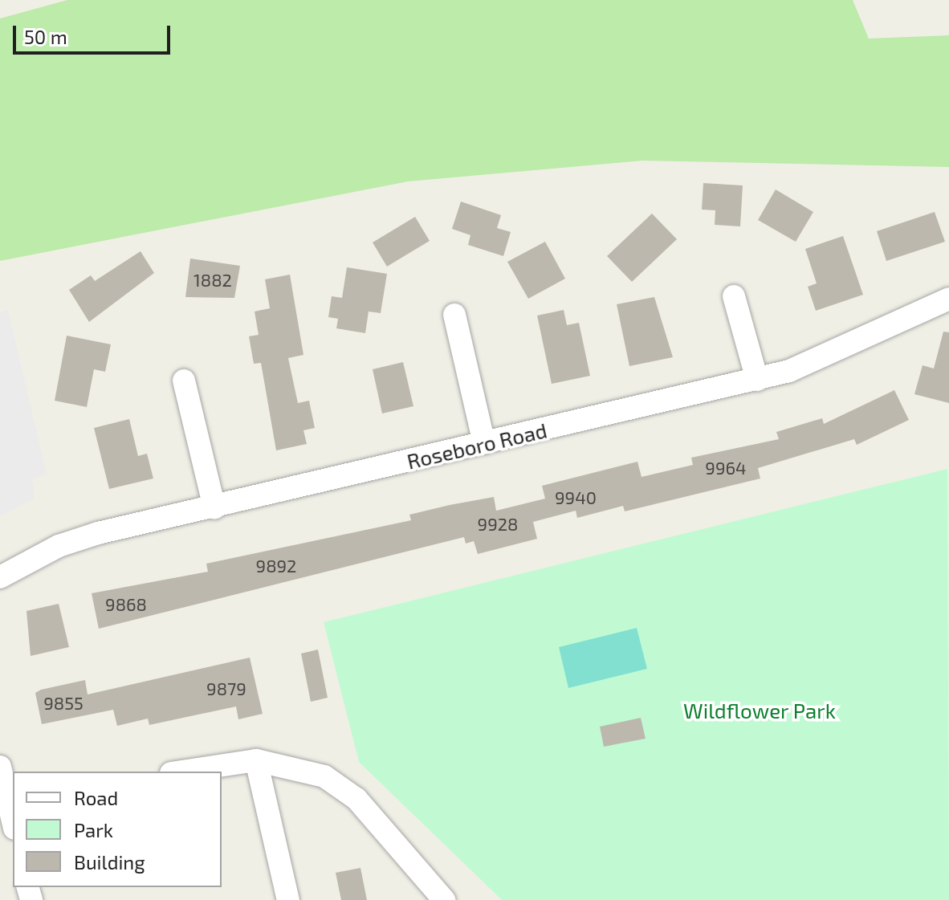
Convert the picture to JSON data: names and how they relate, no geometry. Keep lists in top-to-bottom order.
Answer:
{
  "streets": {
    "street": ["Roseboro Road"]
  },
  "parks": ["Wildflower Park"],
  "house_numbers": [
    "1882",
    "9964",
    "9940",
    "9928",
    "9892",
    "9868",
    "9879",
    "9855"
  ],
  "legend": ["Road", "Park", "Building"],
  "scale_bar": "50 m"
}
